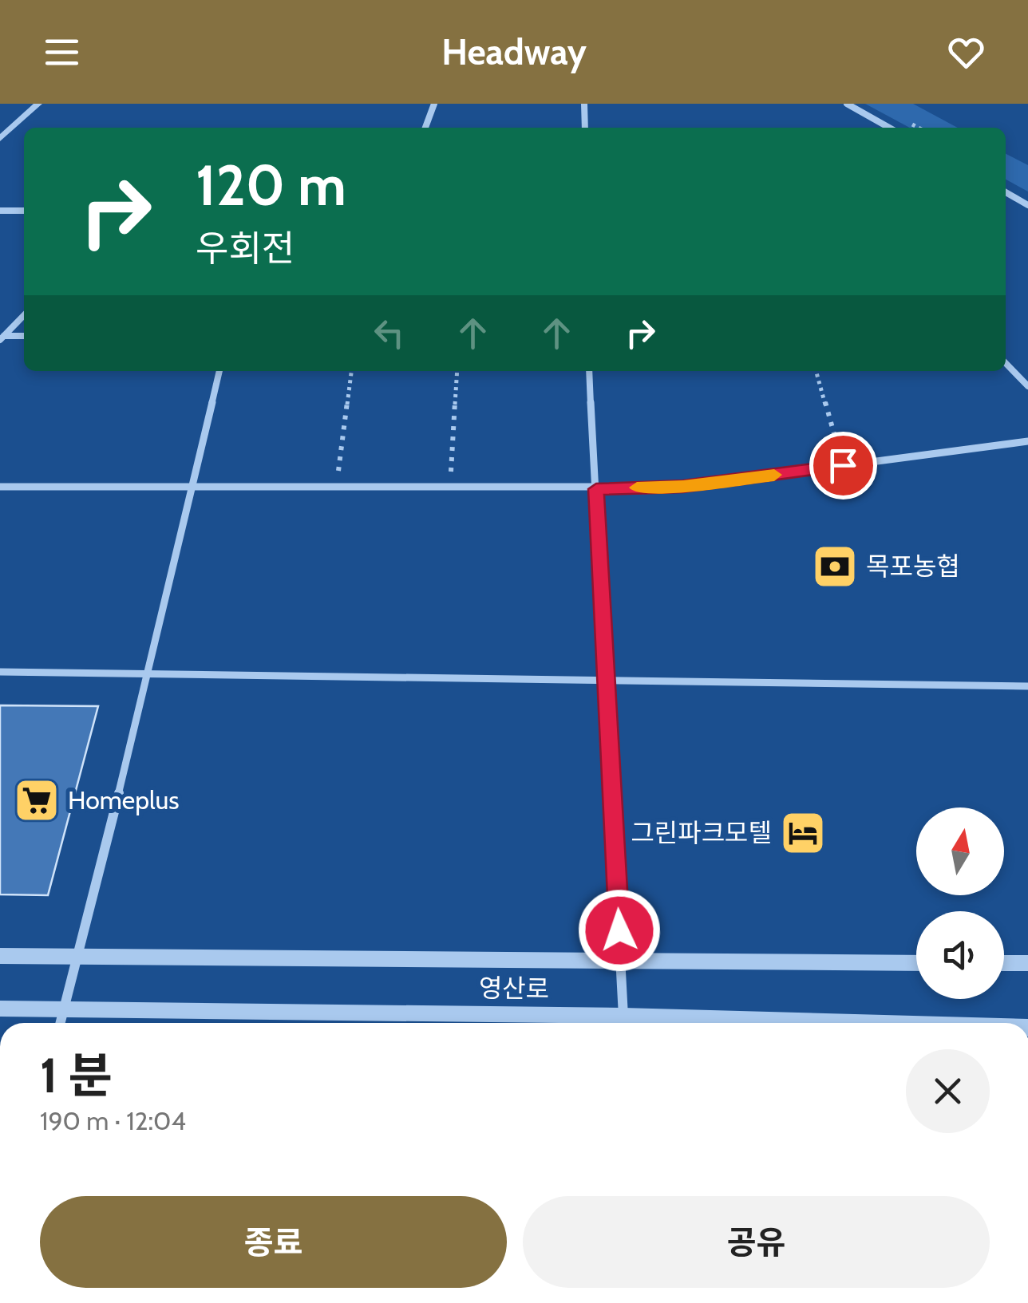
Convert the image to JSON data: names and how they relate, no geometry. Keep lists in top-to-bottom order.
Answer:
{
  "streets": {
    "street": ["영산로"]
  },
  "places": {
    "bank": ["목포농협"],
    "supermarket": ["Homeplus"],
    "hotel": ["그린파크모텔"]
  },
  "north": "top",
  "page": {
    "header": "Headway",
    "turn": ["120 m", "우회전"],
    "heading": ["1 분", "190 m · 12:04"],
    "buttons": ["종료", "공유"]
  }
}
